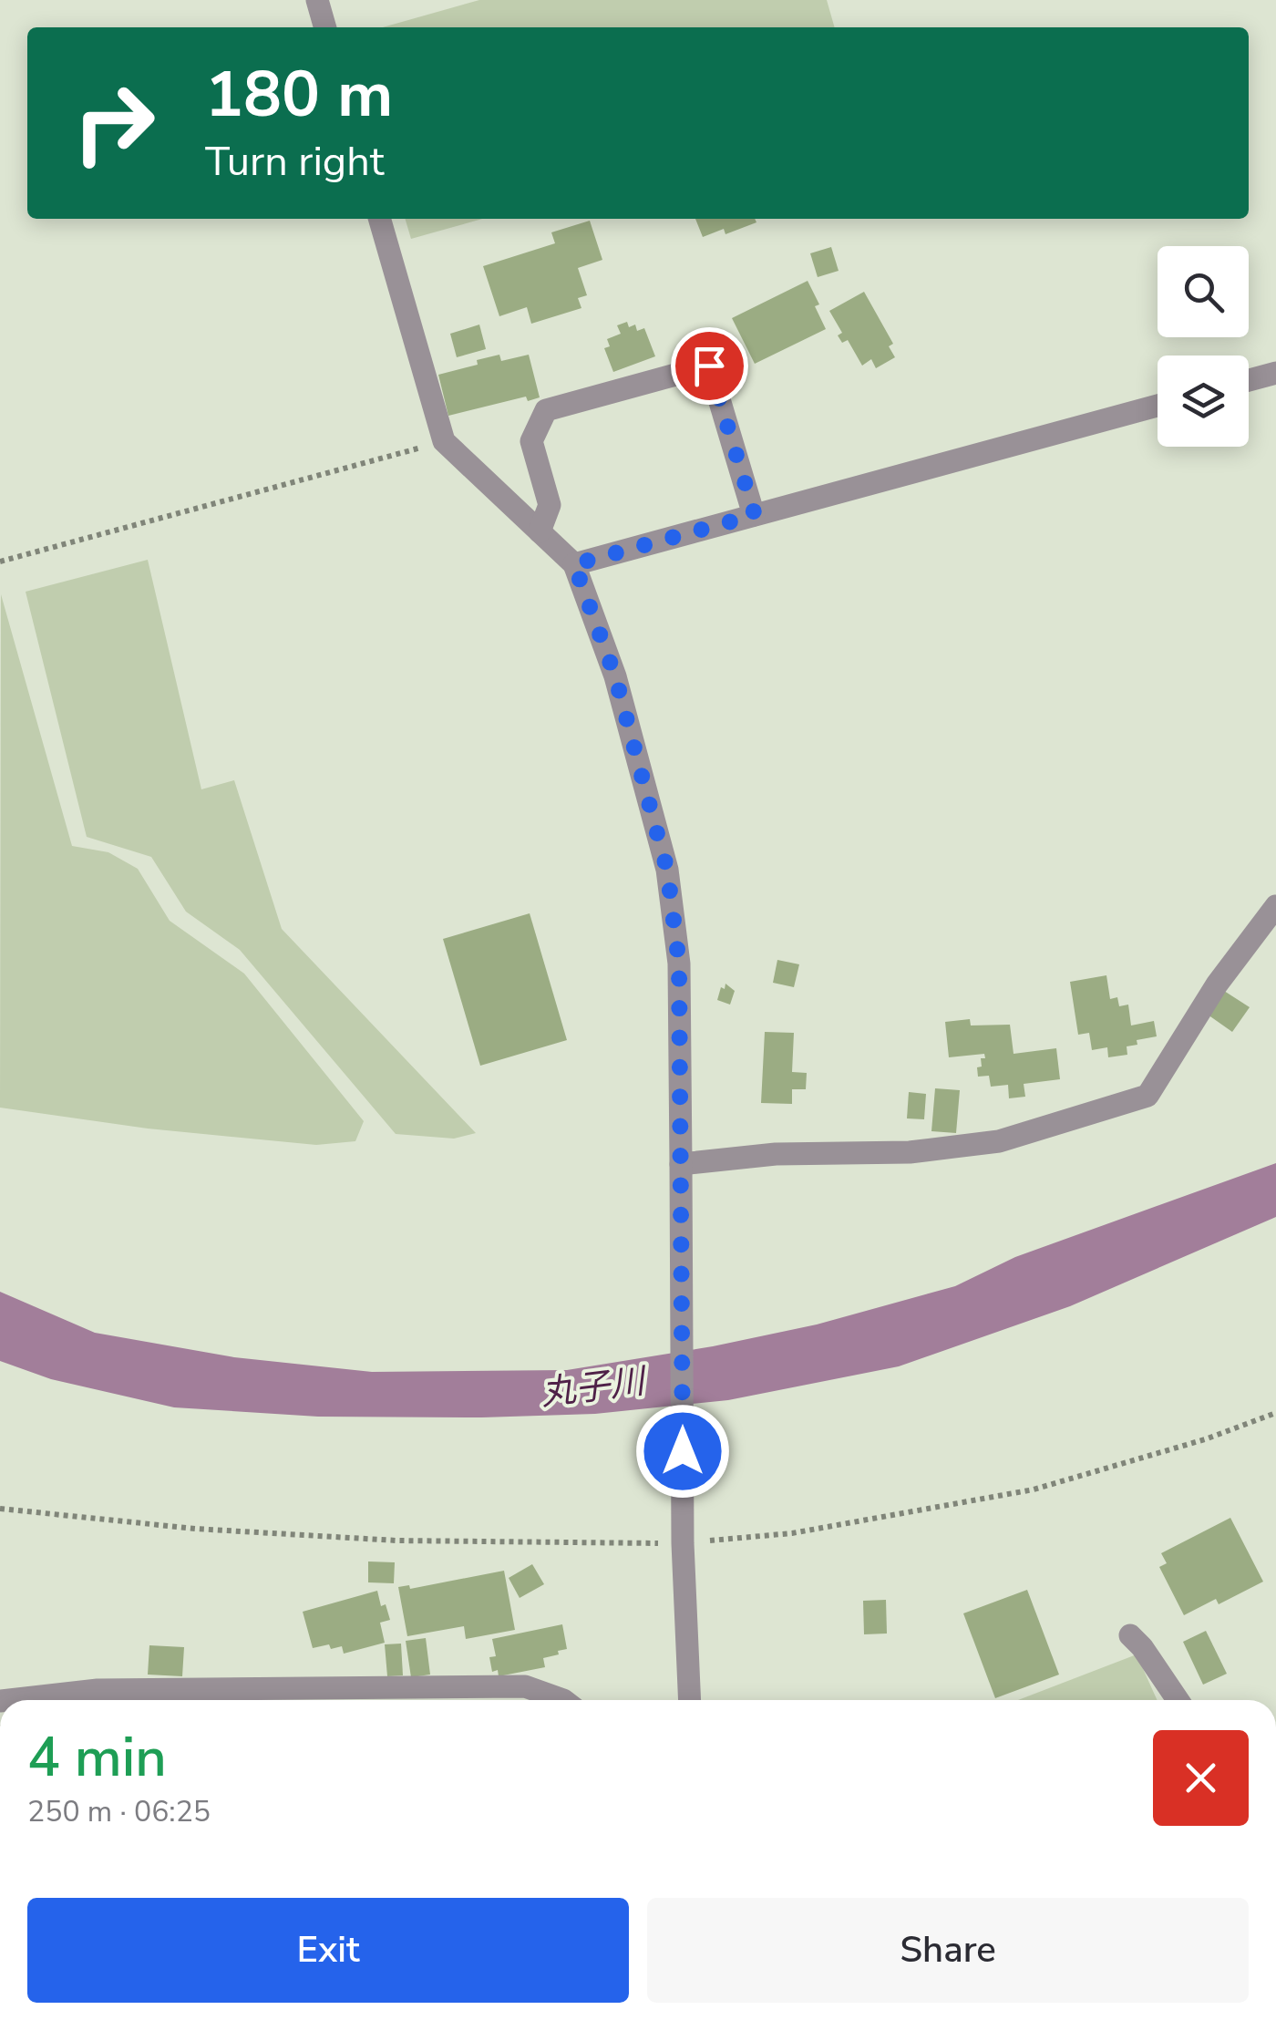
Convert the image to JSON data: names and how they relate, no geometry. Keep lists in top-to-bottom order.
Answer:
{
  "water": ["丸子川"],
  "page": {
    "turn": ["180 m", "Turn right"],
    "heading": ["4 min", "250 m · 06:25"],
    "buttons": ["Exit", "Share"]
  }
}
